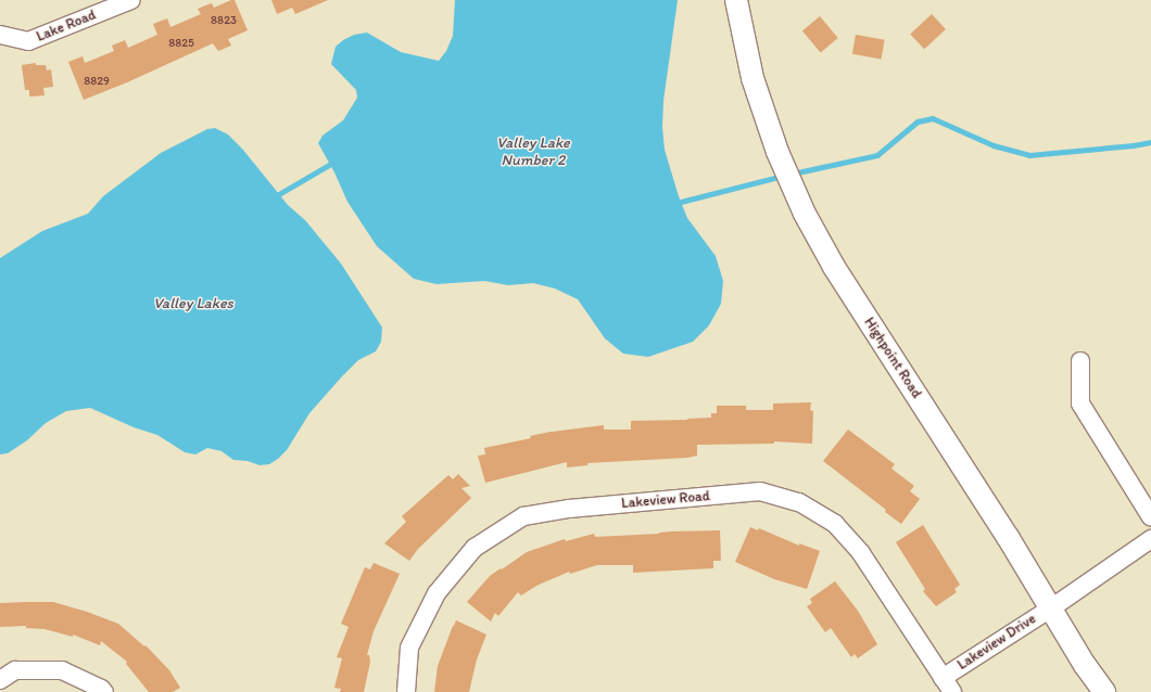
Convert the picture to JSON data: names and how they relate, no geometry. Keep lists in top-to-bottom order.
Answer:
{
  "streets": {
    "street": [
      "Lake Road",
      "Highpoint Road",
      "Lakeview Road",
      "Lakeview Drive"
    ]
  },
  "crossings": [
    ["Highpoint Road", "Lakeview Drive"],
    ["Lakeview Road", "Lakeview Drive"]
  ],
  "water": ["Valley Lake Number 2", "Valley Lakes"],
  "house_numbers": ["8823", "8825", "8829"]
}
